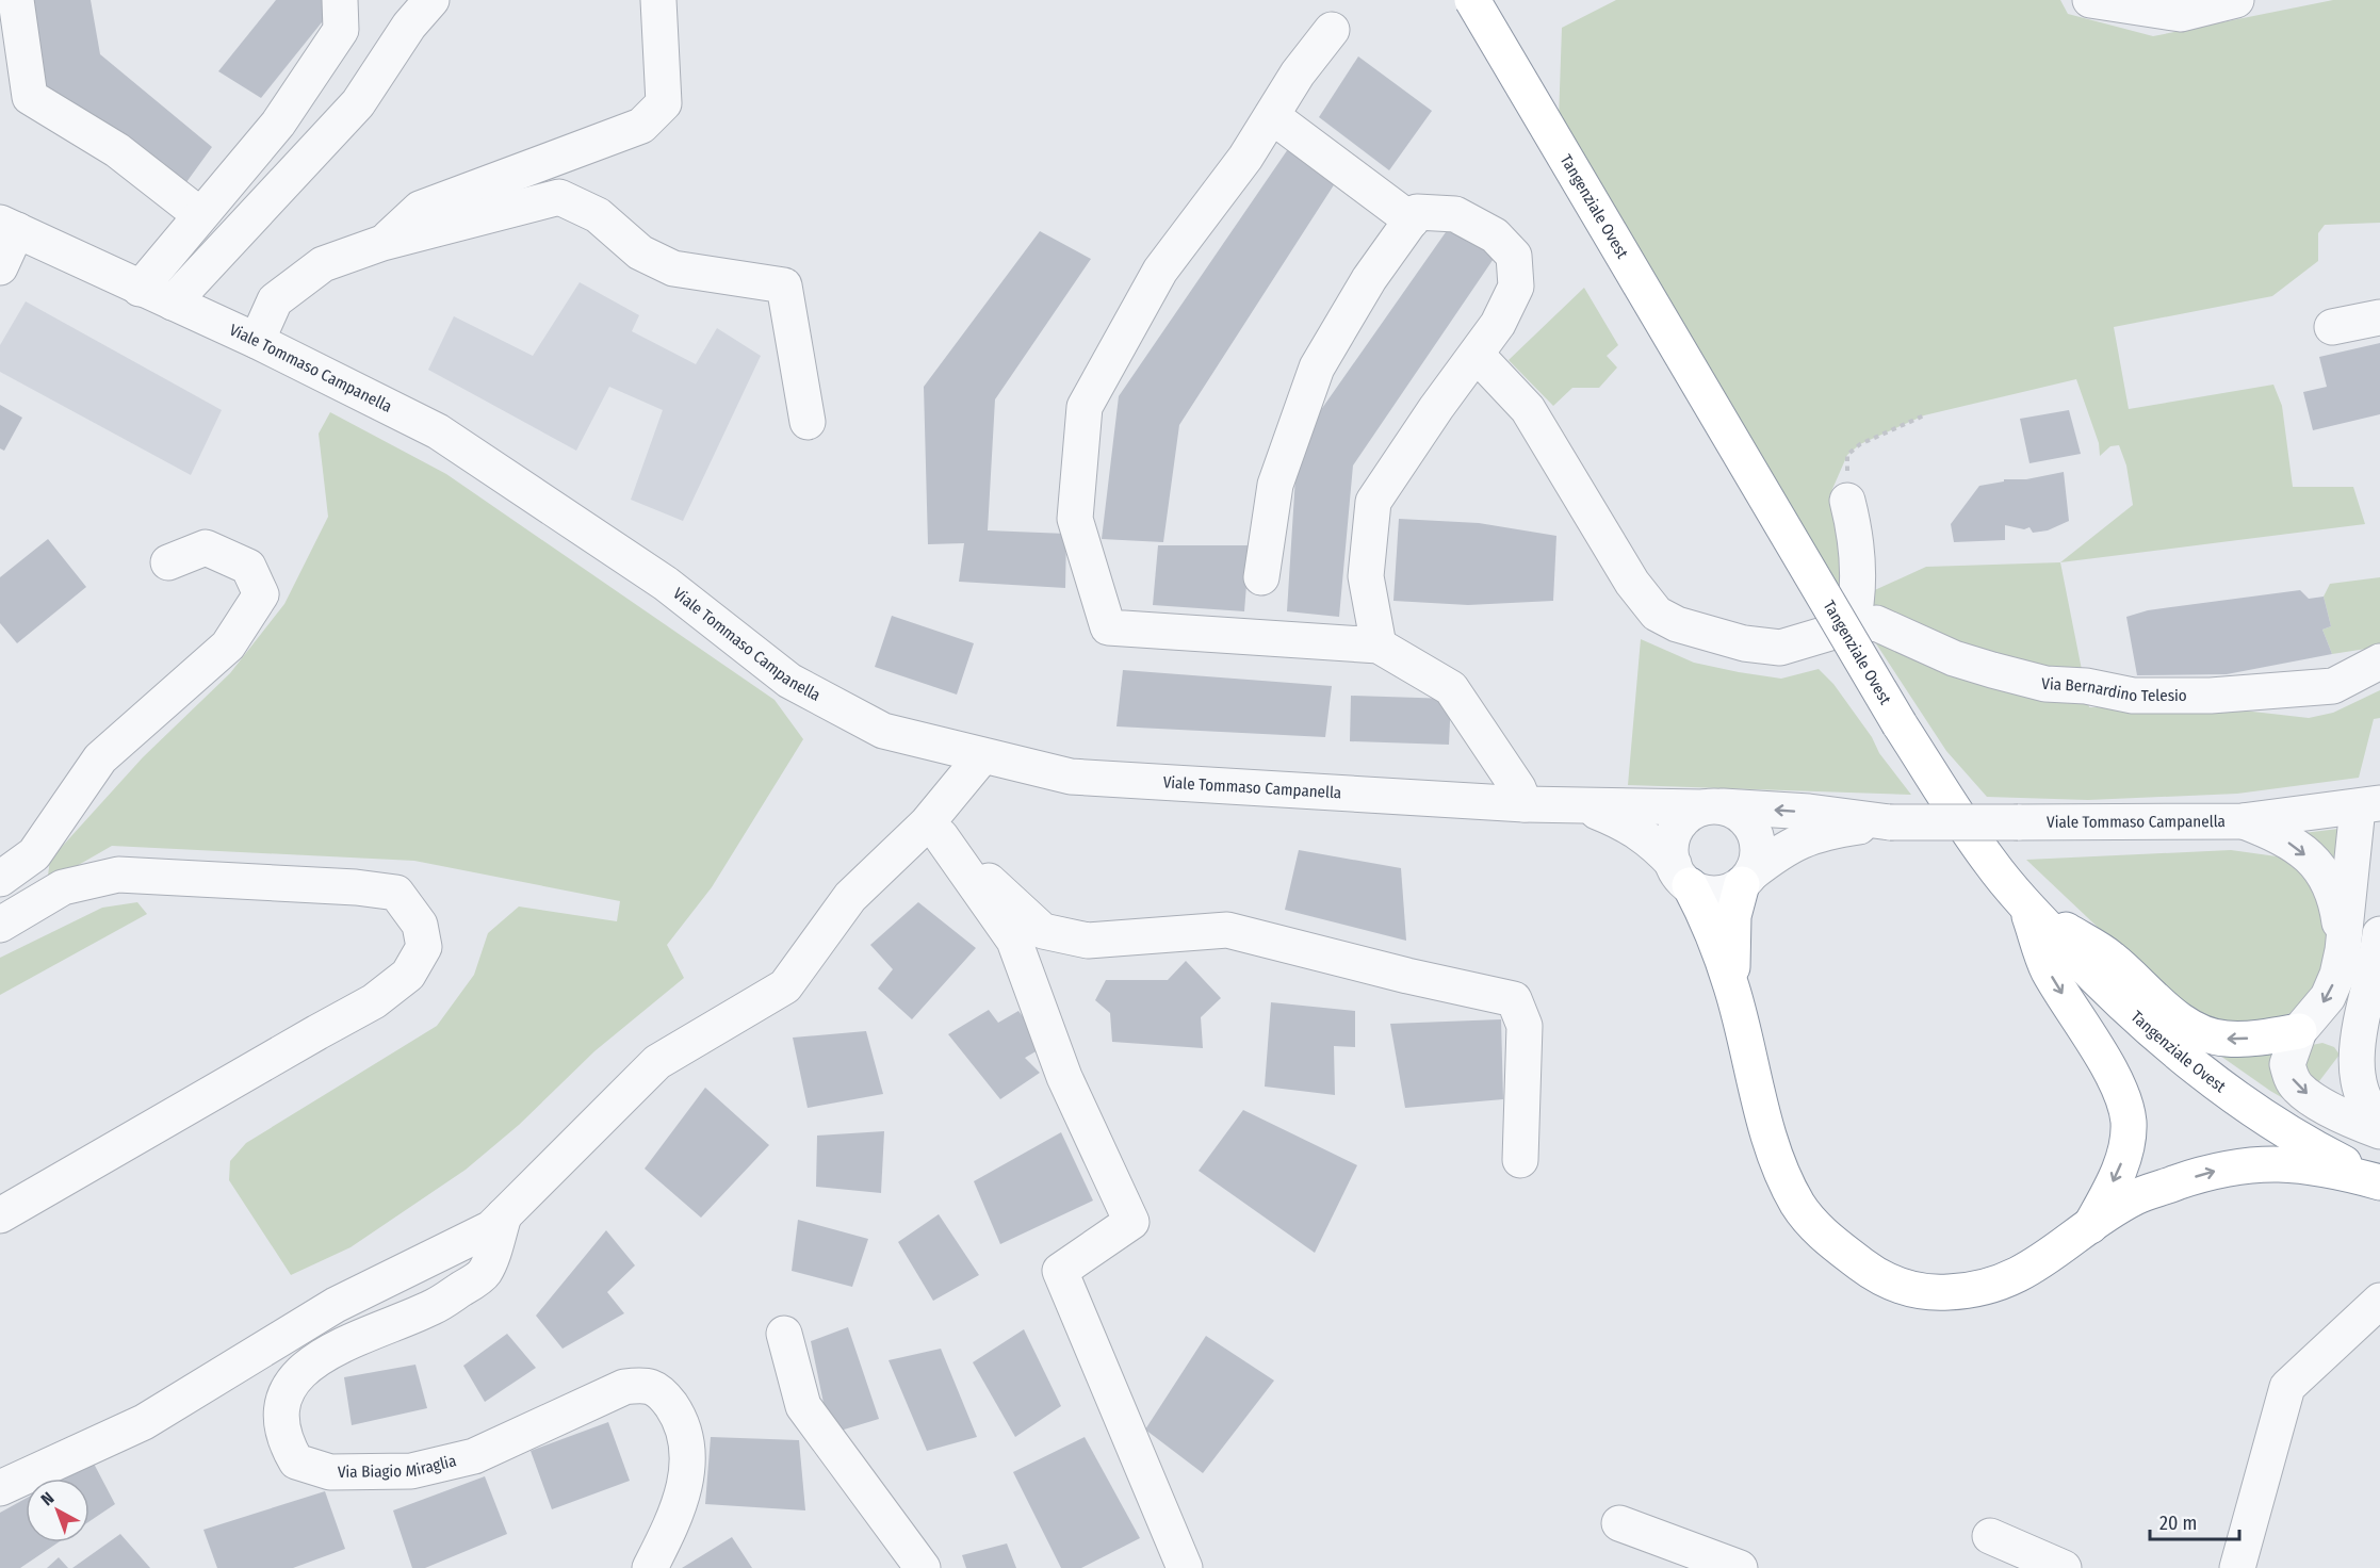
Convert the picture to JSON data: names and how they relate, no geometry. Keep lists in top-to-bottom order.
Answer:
{
  "streets": {
    "highway": ["Tangenziale Ovest"],
    "street": ["Viale Tommaso Campanella", "Via Bernardino Telesio", "Via Biagio Miraglia"]
  },
  "scale_bar": "20 m",
  "north": "top left"
}
